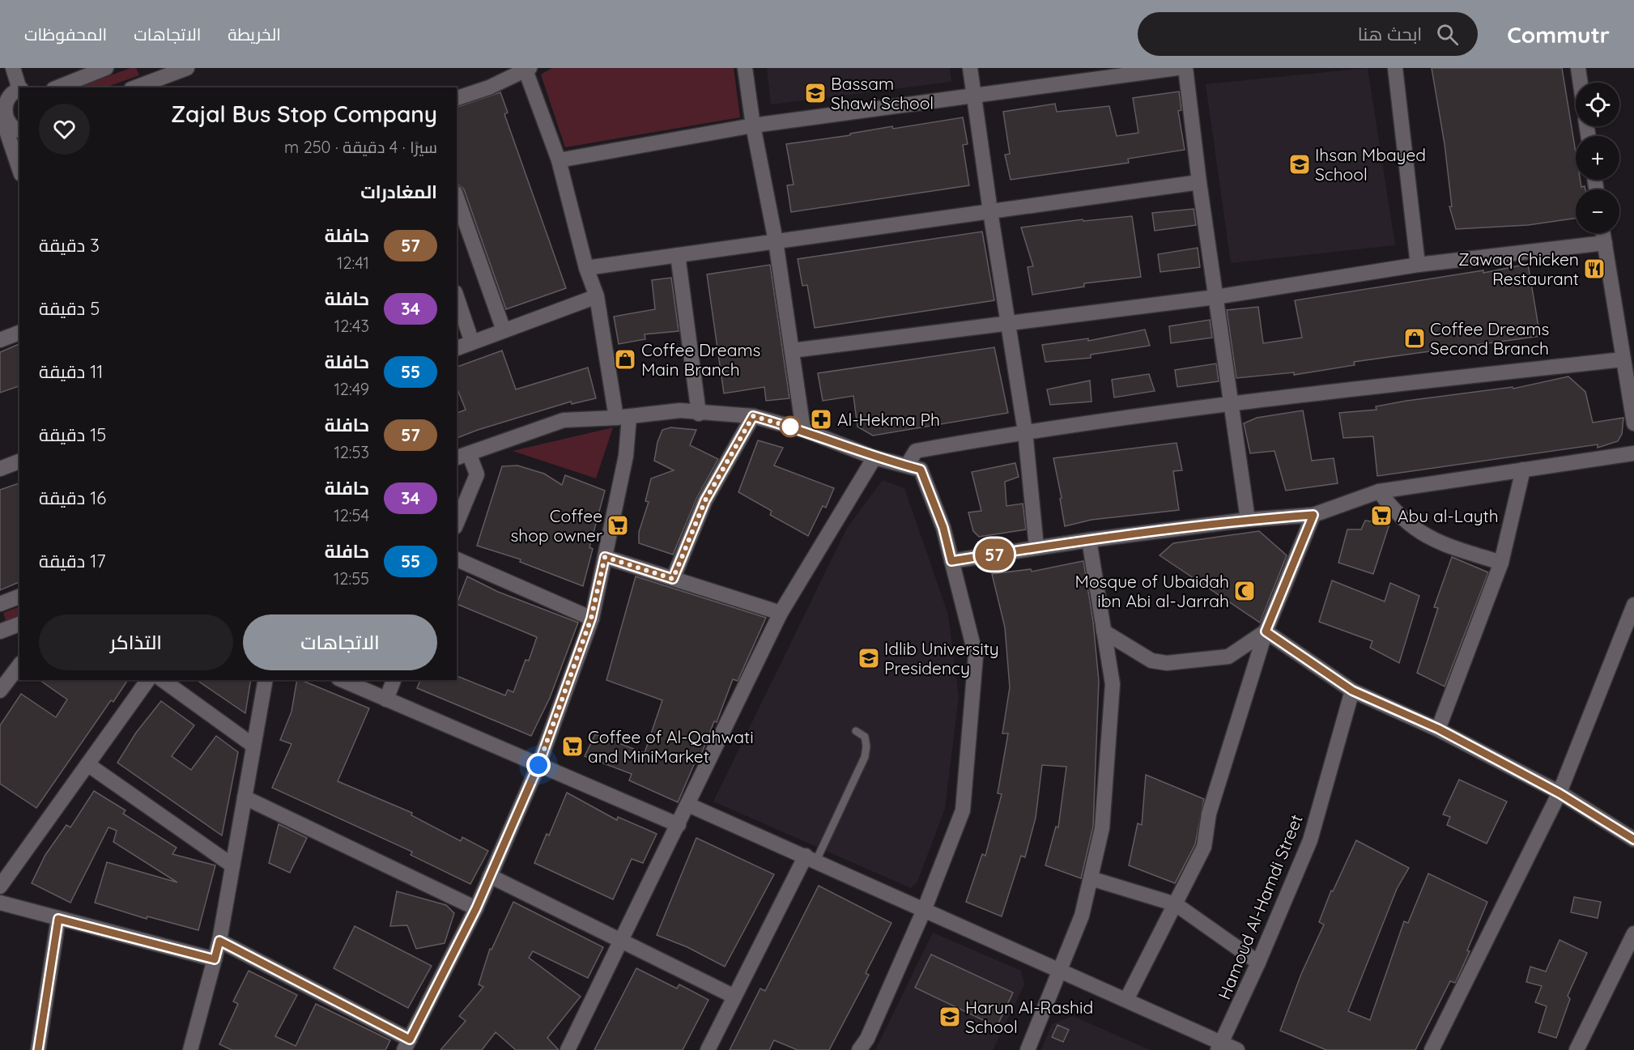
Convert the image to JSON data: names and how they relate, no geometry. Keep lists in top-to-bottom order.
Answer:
{
  "streets": {
    "street": ["Hamoud Al-Hamdi Street"]
  },
  "places": {
    "school or university": [
      "Bassam Shawi School",
      "Ihsan Mbayed School",
      "Idlib University Presidency",
      "Harun Al-Rashid School"
    ],
    "restaurant": ["Zawaq Chicken Restaurant"],
    "shop": ["Coffee Dreams Second Branch", "Coffee Dreams Main Branch"],
    "pharmacy": ["Al-Hekma Ph"],
    "supermarket": ["Abu al-Layth", "Coffee shop owner", "Coffee of Al-Qahwati and MiniMarket"],
    "mosque": ["Mosque of Ubaidah ibn Abi al-Jarrah"]
  },
  "lines": ["bus line 57"],
  "page": {
    "header": "Commutr",
    "search": "ابحث هنا",
    "nav": ["الخريطة", "الاتجاهات", "المحفوظات"],
    "on_map": "57",
    "map_buttons": ["+", "−"],
    "heading": [
      ["Zajal Bus Stop Company", "سيرًا · 4 دقيقة · 250 m"],
      "المغادرات"
    ],
    "list": [
      {
        "mark": "57",
        "name": "حافلة",
        "note": "12:41",
        "value": "3 دقيقة"
      },
      {
        "mark": "34",
        "name": "حافلة",
        "note": "12:43",
        "value": "5 دقيقة"
      },
      {
        "mark": "55",
        "name": "حافلة",
        "note": "12:49",
        "value": "11 دقيقة"
      },
      {
        "mark": "57",
        "name": "حافلة",
        "note": "12:53",
        "value": "15 دقيقة"
      },
      {
        "mark": "34",
        "name": "حافلة",
        "note": "12:54",
        "value": "16 دقيقة"
      },
      {
        "mark": "55",
        "name": "حافلة",
        "note": "12:55",
        "value": "17 دقيقة"
      }
    ],
    "buttons": ["الاتجاهات", "التذاكر"]
  }
}
